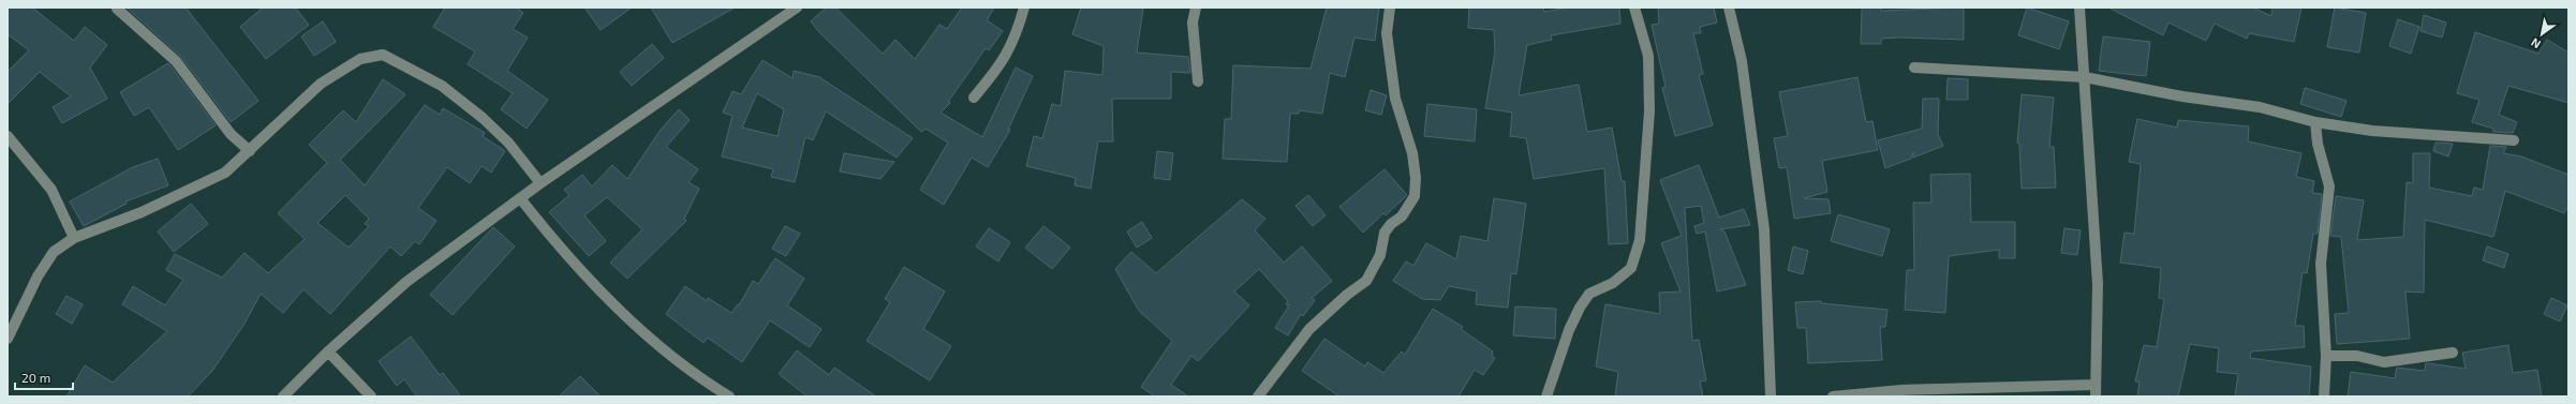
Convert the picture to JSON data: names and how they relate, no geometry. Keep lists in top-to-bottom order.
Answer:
{
  "scale_bar": "20 m",
  "north": "bottom left"
}
